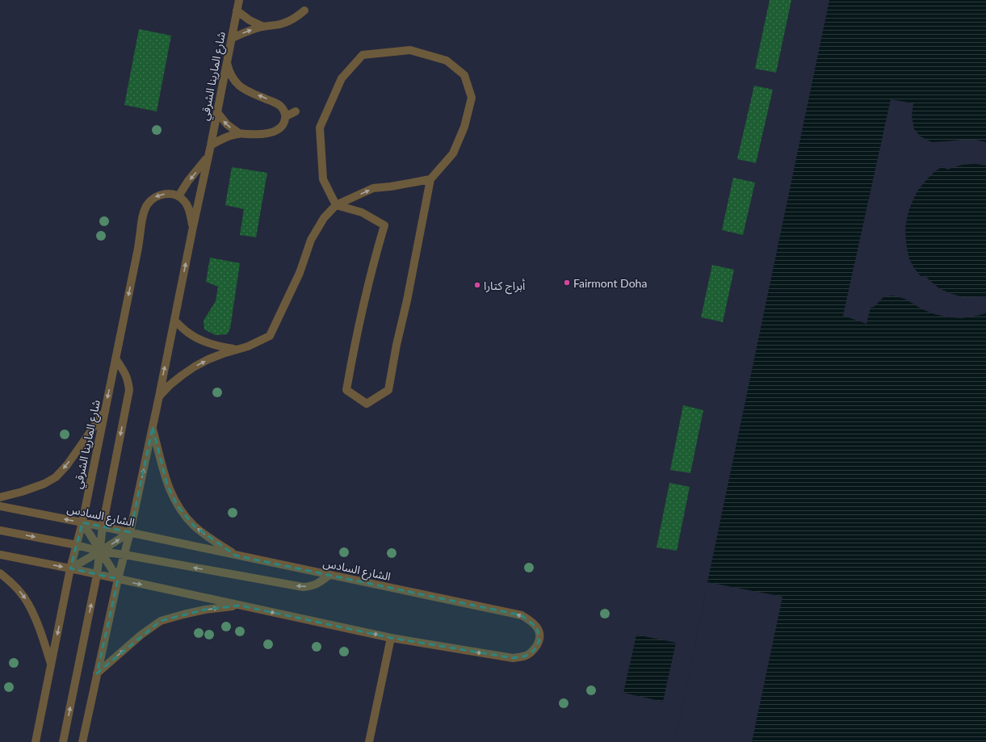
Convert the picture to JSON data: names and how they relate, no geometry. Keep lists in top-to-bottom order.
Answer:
{
  "streets": {
    "street": ["شارع المارينا الشرقي", "الشارع السادس"]
  },
  "crossings": [
    ["شارع المارينا الشرقي", "الشارع السادس"]
  ],
  "places": ["Fairmont Doha", "أبراج كتارا"]
}
